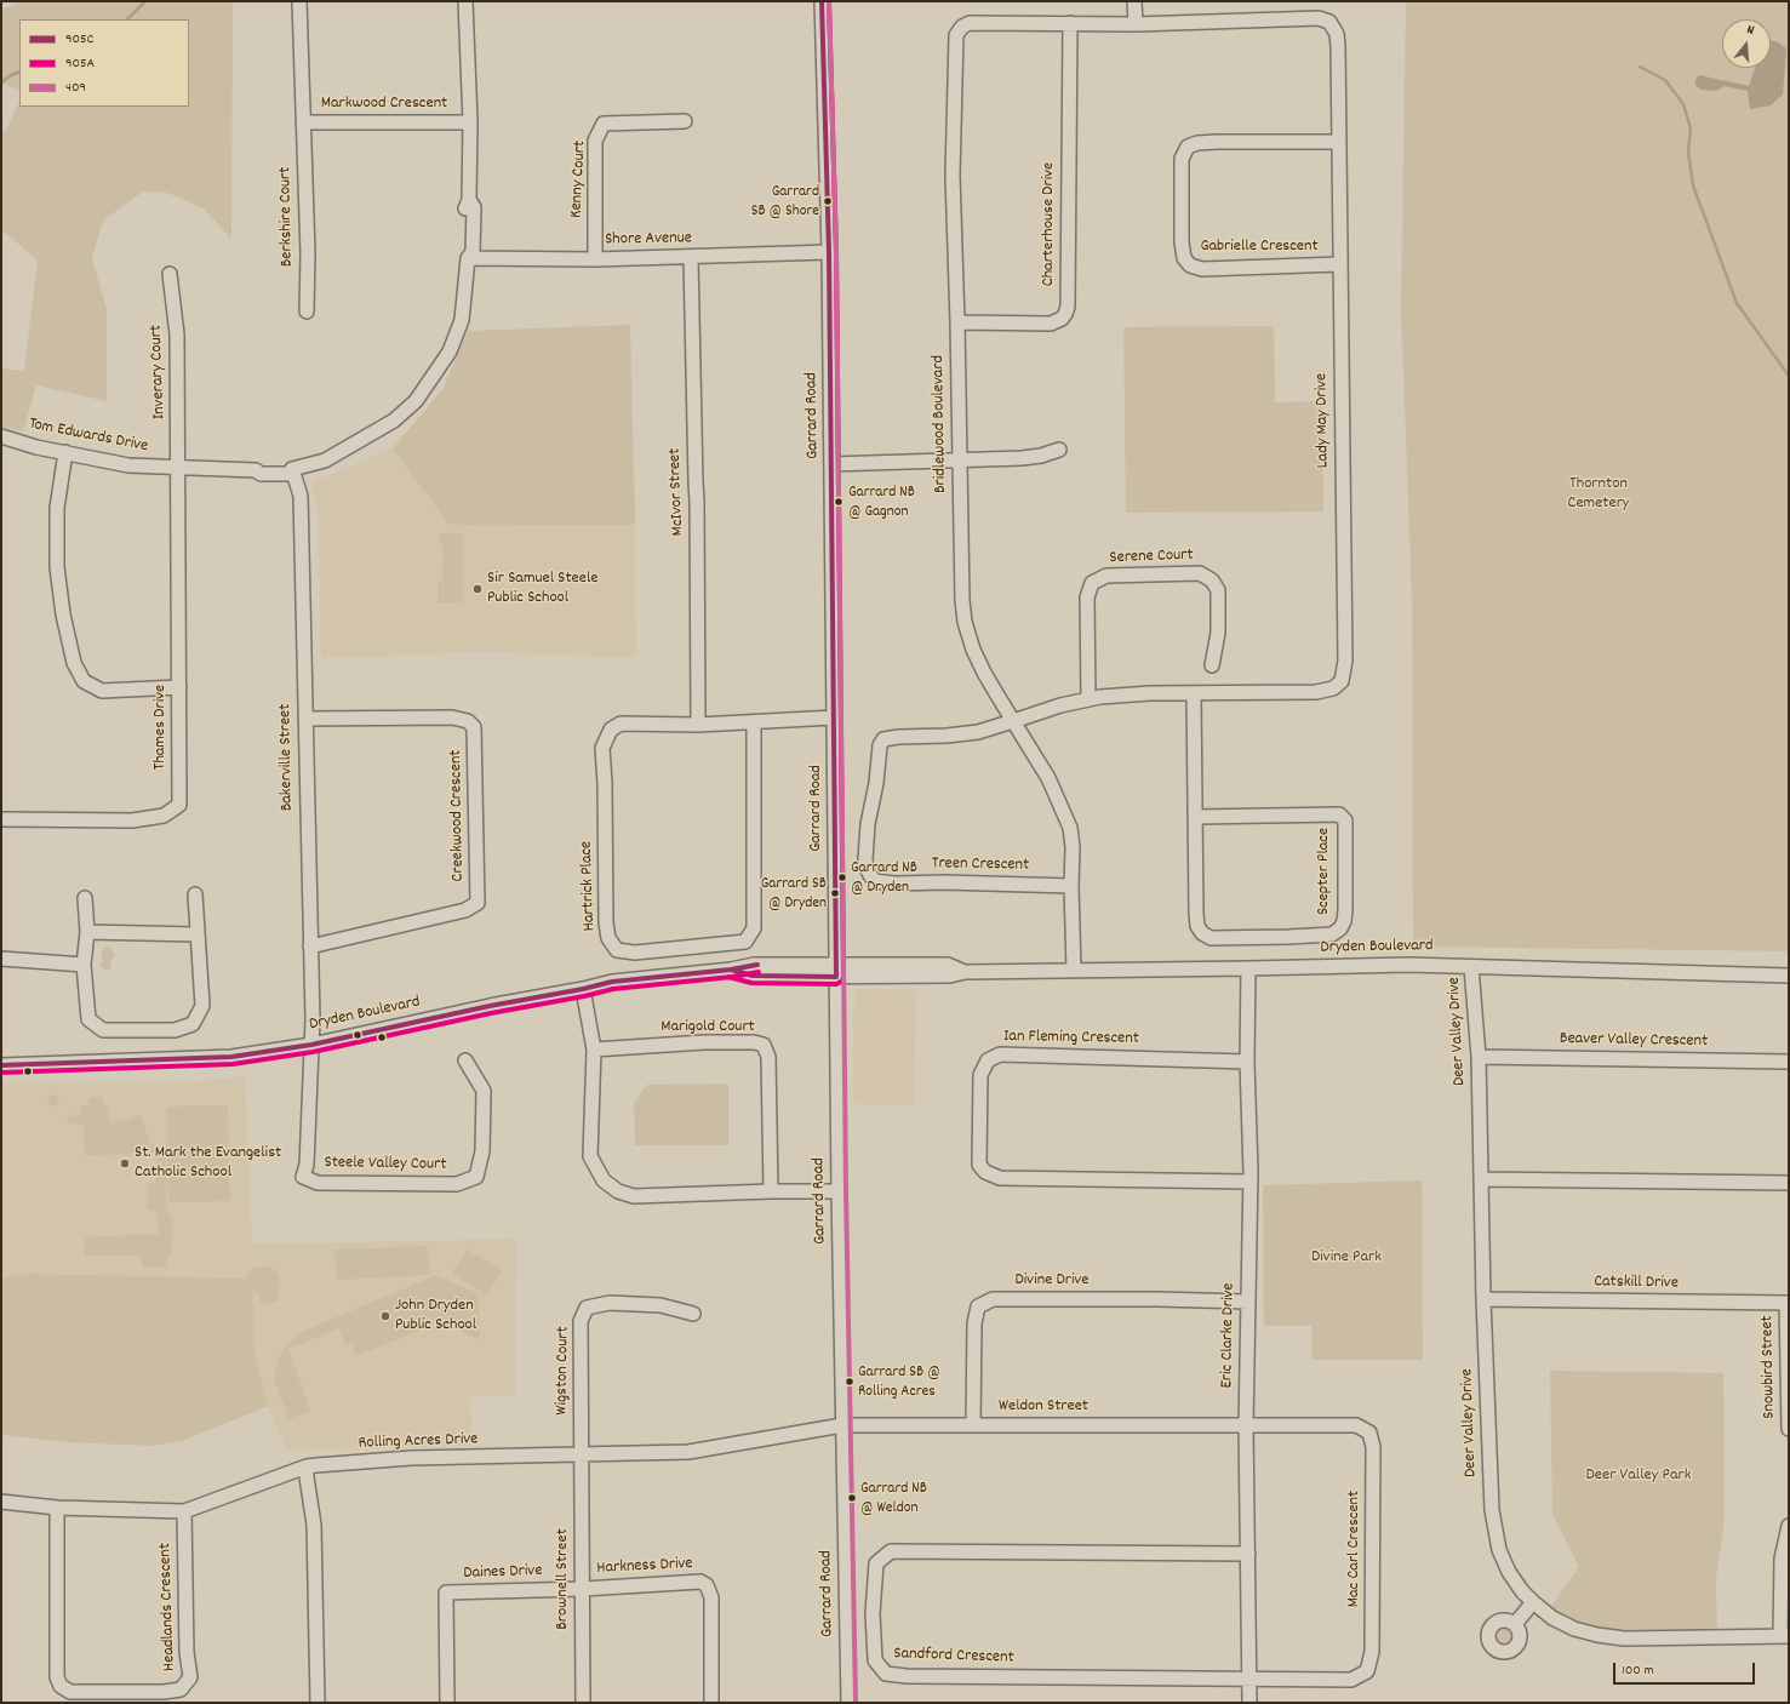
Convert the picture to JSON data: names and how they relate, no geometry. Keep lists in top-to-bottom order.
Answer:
{
  "streets": {
    "street": [
      "Markwood Crescent",
      "Kenny Court",
      "Berkshire Court",
      "Charterhouse Drive",
      "Shore Avenue",
      "Gabrielle Crescent",
      "Inverary Court",
      "Garrard Road",
      "Lady May Drive",
      "Bridlewood Boulevard",
      "Tom Edwards Drive",
      "McIvor Street",
      "Serene Court",
      "Thames Drive",
      "Bakerville Street",
      "Creekwood Crescent",
      "Treen Crescent",
      "Scepter Place",
      "Hartrick Place",
      "Dryden Boulevard",
      "Marigold Court",
      "Deer Valley Drive",
      "Ian Fleming Crescent",
      "Beaver Valley Crescent",
      "Steele Valley Court",
      "Divine Drive",
      "Catskill Drive",
      "Eric Clarke Drive",
      "Snowbird Street",
      "Wigston Court",
      "Weldon Street",
      "Rolling Acres Drive",
      "Mac Carl Crescent",
      "Harkness Drive",
      "Daines Drive",
      "Brownell Street",
      "Headlands Crescent",
      "Sandford Crescent"
    ]
  },
  "crossings": [
    ["Markwood Crescent", "Berkshire Court"],
    ["Markwood Crescent", "Tom Edwards Drive"],
    ["Kenny Court", "Shore Avenue"],
    ["Charterhouse Drive", "Bridlewood Boulevard"],
    ["Shore Avenue", "Garrard Road"],
    ["Shore Avenue", "Tom Edwards Drive"],
    ["Shore Avenue", "McIvor Street"],
    ["Gabrielle Crescent", "Lady May Drive"],
    ["Inverary Court", "Tom Edwards Drive"],
    ["Inverary Court", "Thames Drive"],
    ["Garrard Road", "Hartrick Place"],
    ["Garrard Road", "Dryden Boulevard"],
    ["Garrard Road", "Weldon Street"],
    ["Garrard Road", "Rolling Acres Drive"],
    ["Lady May Drive", "Bridlewood Boulevard"],
    ["Lady May Drive", "Serene Court"],
    ["Lady May Drive", "Treen Crescent"],
    ["Lady May Drive", "Scepter Place"],
    ["Bridlewood Boulevard", "Treen Crescent"],
    ["Bridlewood Boulevard", "Dryden Boulevard"],
    ["Tom Edwards Drive", "Thames Drive"],
    ["Tom Edwards Drive", "Bakerville Street"],
    ["McIvor Street", "Hartrick Place"],
    ["Bakerville Street", "Creekwood Crescent"],
    ["Bakerville Street", "Dryden Boulevard"],
    ["Bakerville Street", "Steele Valley Court"],
    ["Dryden Boulevard", "Deer Valley Drive"],
    ["Dryden Boulevard", "Steele Valley Court"],
    ["Dryden Boulevard", "Eric Clarke Drive"],
    ["Deer Valley Drive", "Beaver Valley Crescent"],
    ["Deer Valley Drive", "Catskill Drive"],
    ["Ian Fleming Crescent", "Eric Clarke Drive"],
    ["Divine Drive", "Eric Clarke Drive"],
    ["Divine Drive", "Weldon Street"],
    ["Catskill Drive", "Snowbird Street"],
    ["Eric Clarke Drive", "Weldon Street"],
    ["Eric Clarke Drive", "Mac Carl Crescent"],
    ["Eric Clarke Drive", "Sandford Crescent"],
    ["Wigston Court", "Rolling Acres Drive"],
    ["Wigston Court", "Brownell Street"],
    ["Weldon Street", "Rolling Acres Drive"],
    ["Weldon Street", "Mac Carl Crescent"],
    ["Rolling Acres Drive", "Brownell Street"],
    ["Rolling Acres Drive", "Headlands Crescent"],
    ["Mac Carl Crescent", "Sandford Crescent"],
    ["Harkness Drive", "Daines Drive"],
    ["Harkness Drive", "Brownell Street"],
    ["Daines Drive", "Brownell Street"]
  ],
  "parks": ["Thornton Cemetery", "Divine Park", "Deer Valley Park"],
  "places": [
    "Garrard SB @ Shore",
    "Garrard NB @ Gagnon",
    "Sir Samuel Steele Public School",
    "Garrard NB @ Dryden",
    "Garrard SB @ Dryden",
    "St. Mark the Evangelist Catholic School",
    "John Dryden Public School",
    "Garrard SB @ Rolling Acres",
    "Garrard NB @ Weldon"
  ],
  "lines": ["transit line 905C", "transit line 905A", "transit line 409"],
  "legend": ["905C", "905A", "409"],
  "scale_bar": "100 m",
  "north": "top"
}
